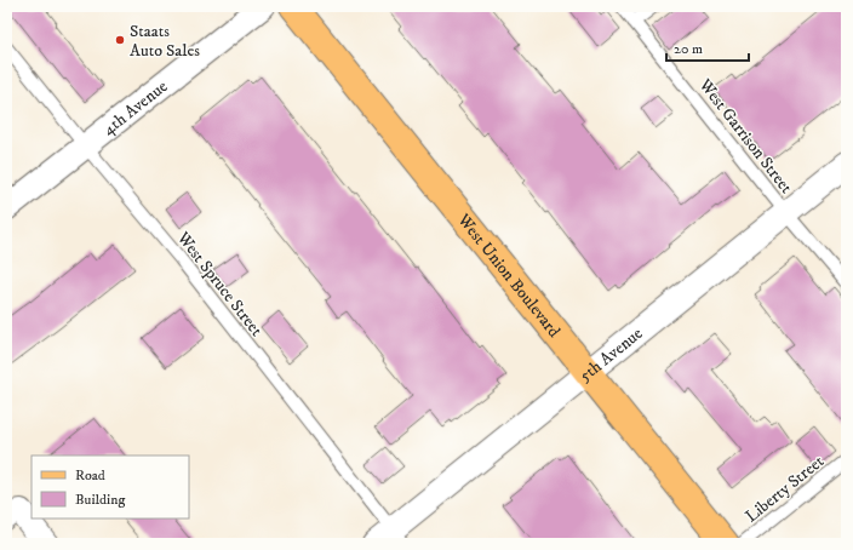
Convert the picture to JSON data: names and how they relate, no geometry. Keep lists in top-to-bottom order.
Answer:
{
  "streets": {
    "main road": ["West Union Boulevard"],
    "street": ["4th Avenue", "5th Avenue"],
    "lane": ["West Garrison Street", "West Spruce Street", "Liberty Street"]
  },
  "crossings": [
    ["4th Avenue", "West Spruce Street"],
    ["West Garrison Street", "5th Avenue"],
    ["West Union Boulevard", "5th Avenue"],
    ["West Spruce Street", "5th Avenue"]
  ],
  "places": ["Staats Auto Sales"],
  "legend": ["Road", "Building"],
  "scale_bar": "20 m"
}
